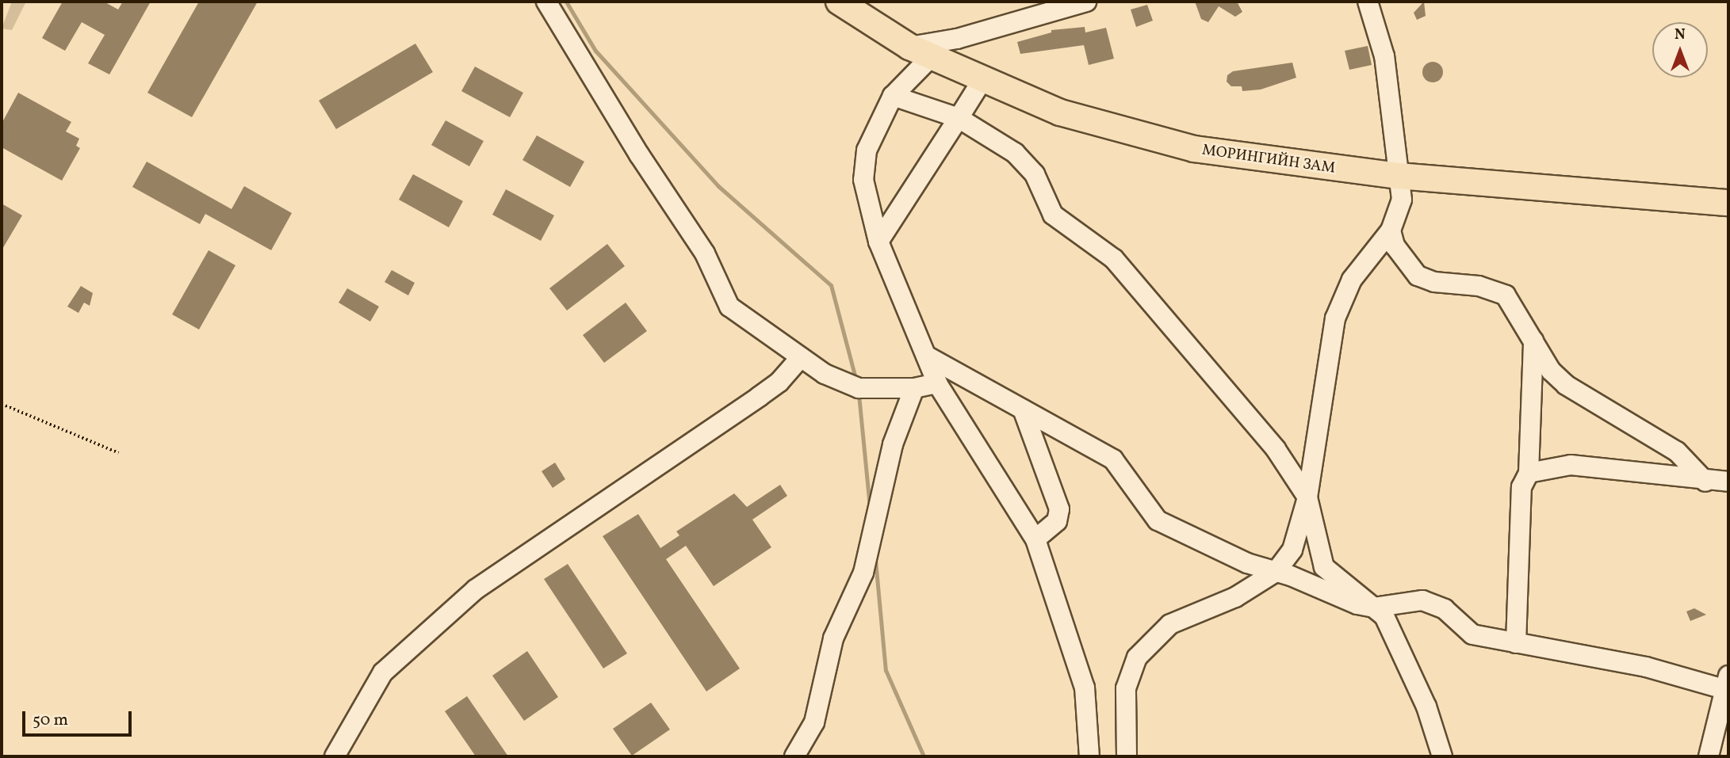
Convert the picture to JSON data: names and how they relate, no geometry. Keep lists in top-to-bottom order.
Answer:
{
  "streets": {
    "main road": ["МОРИНГИЙН ЗАМ"]
  },
  "scale_bar": "50 m",
  "north": "top"
}
